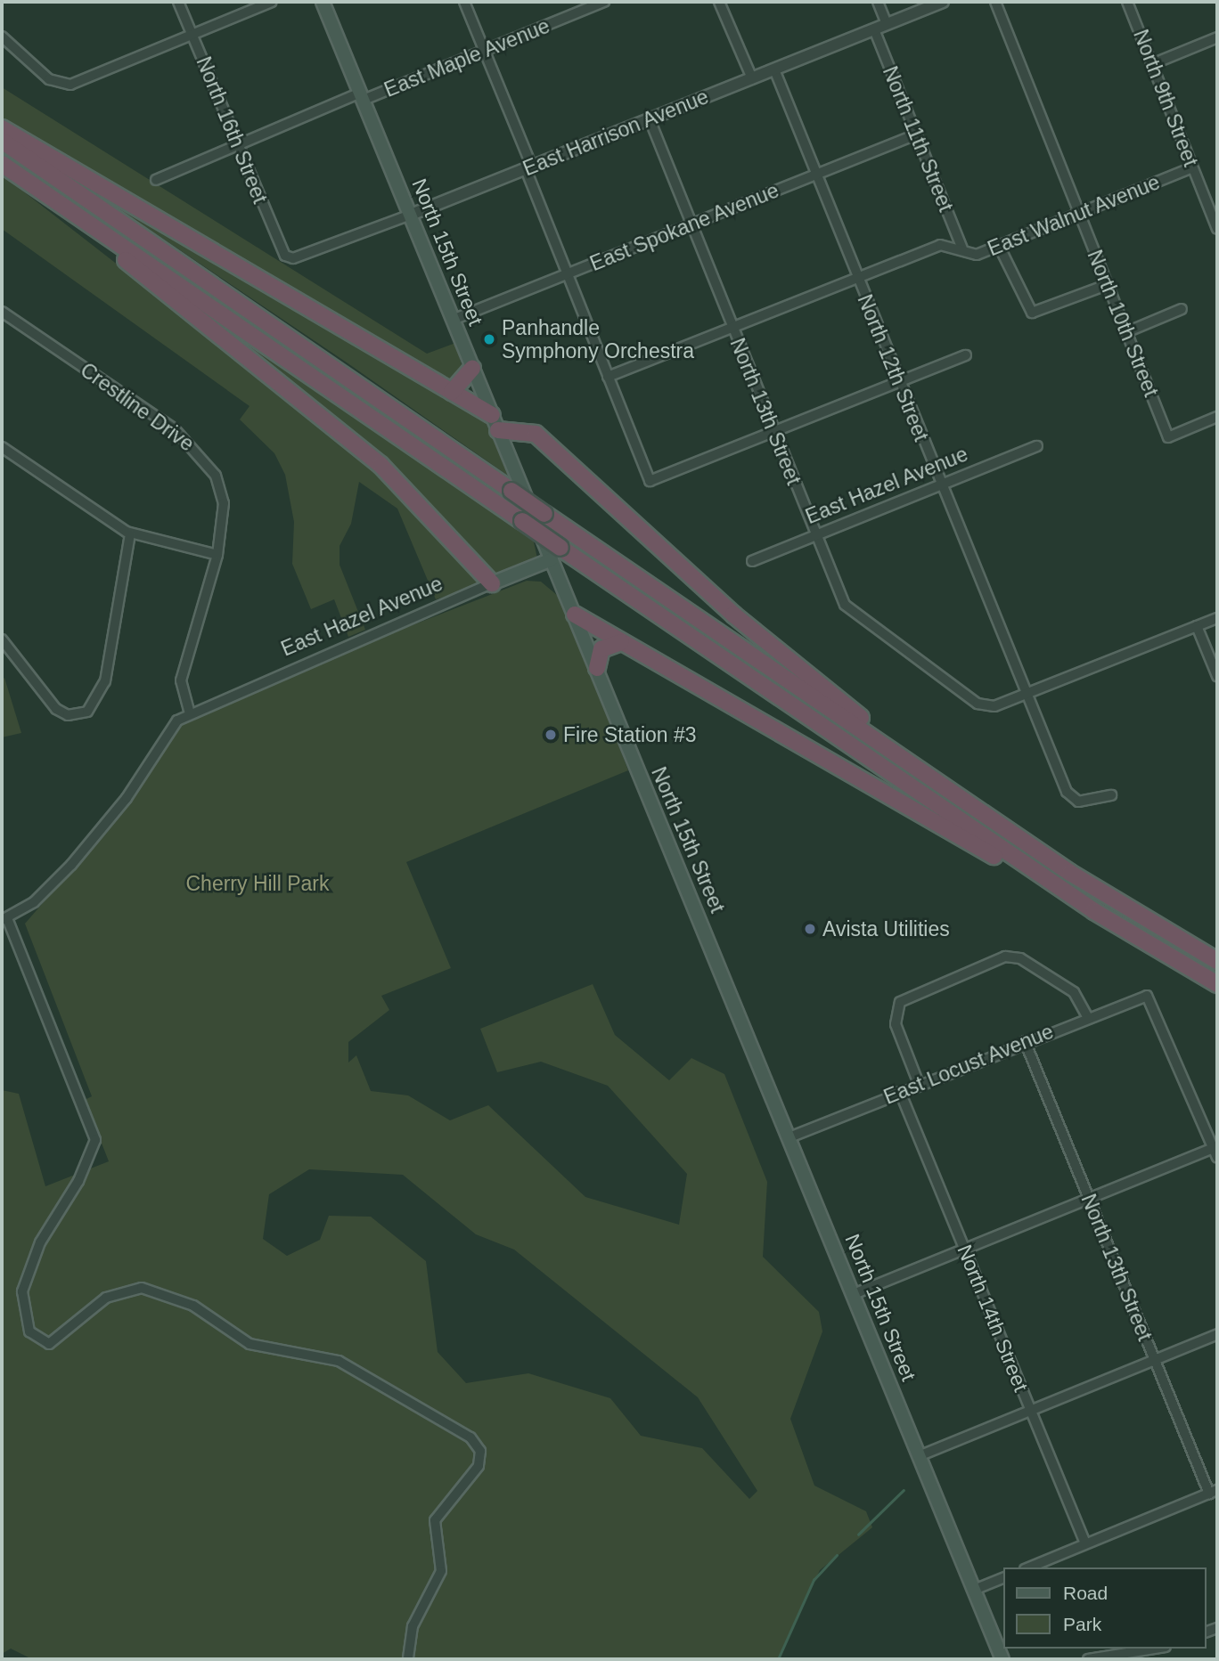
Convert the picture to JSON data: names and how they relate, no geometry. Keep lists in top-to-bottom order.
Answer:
{
  "streets": {
    "main road": ["North 15th Street", "East Hazel Avenue"],
    "street": [
      "East Maple Avenue",
      "North 9th Street",
      "North 16th Street",
      "East Harrison Avenue",
      "North 11th Street",
      "East Walnut Avenue",
      "East Spokane Avenue",
      "North 10th Street",
      "North 12th Street",
      "Crestline Drive",
      "North 13th Street",
      "East Locust Avenue",
      "North 14th Street"
    ]
  },
  "crossings": [
    ["East Maple Avenue", "North 16th Street"],
    ["East Maple Avenue", "North 15th Street"],
    ["North 9th Street", "East Walnut Avenue"],
    ["North 16th Street", "East Harrison Avenue"],
    ["East Harrison Avenue", "North 11th Street"],
    ["East Harrison Avenue", "North 15th Street"],
    ["East Harrison Avenue", "North 12th Street"],
    ["East Harrison Avenue", "North 13th Street"],
    ["North 11th Street", "East Walnut Avenue"],
    ["North 11th Street", "East Spokane Avenue"],
    ["East Walnut Avenue", "North 10th Street"],
    ["East Walnut Avenue", "North 12th Street"],
    ["East Walnut Avenue", "North 13th Street"],
    ["East Spokane Avenue", "North 15th Street"],
    ["East Spokane Avenue", "North 12th Street"],
    ["East Spokane Avenue", "North 13th Street"],
    ["North 15th Street", "East Hazel Avenue"],
    ["North 15th Street", "East Locust Avenue"],
    ["North 12th Street", "North 13th Street"],
    ["North 12th Street", "East Hazel Avenue"],
    ["Crestline Drive", "East Hazel Avenue"],
    ["North 13th Street", "East Hazel Avenue"],
    ["North 13th Street", "East Locust Avenue"],
    ["East Locust Avenue", "North 14th Street"]
  ],
  "parks": ["Cherry Hill Park"],
  "places": ["Panhandle Symphony Orchestra", "Fire Station #3", "Avista Utilities"],
  "legend": ["Road", "Park"]
}
